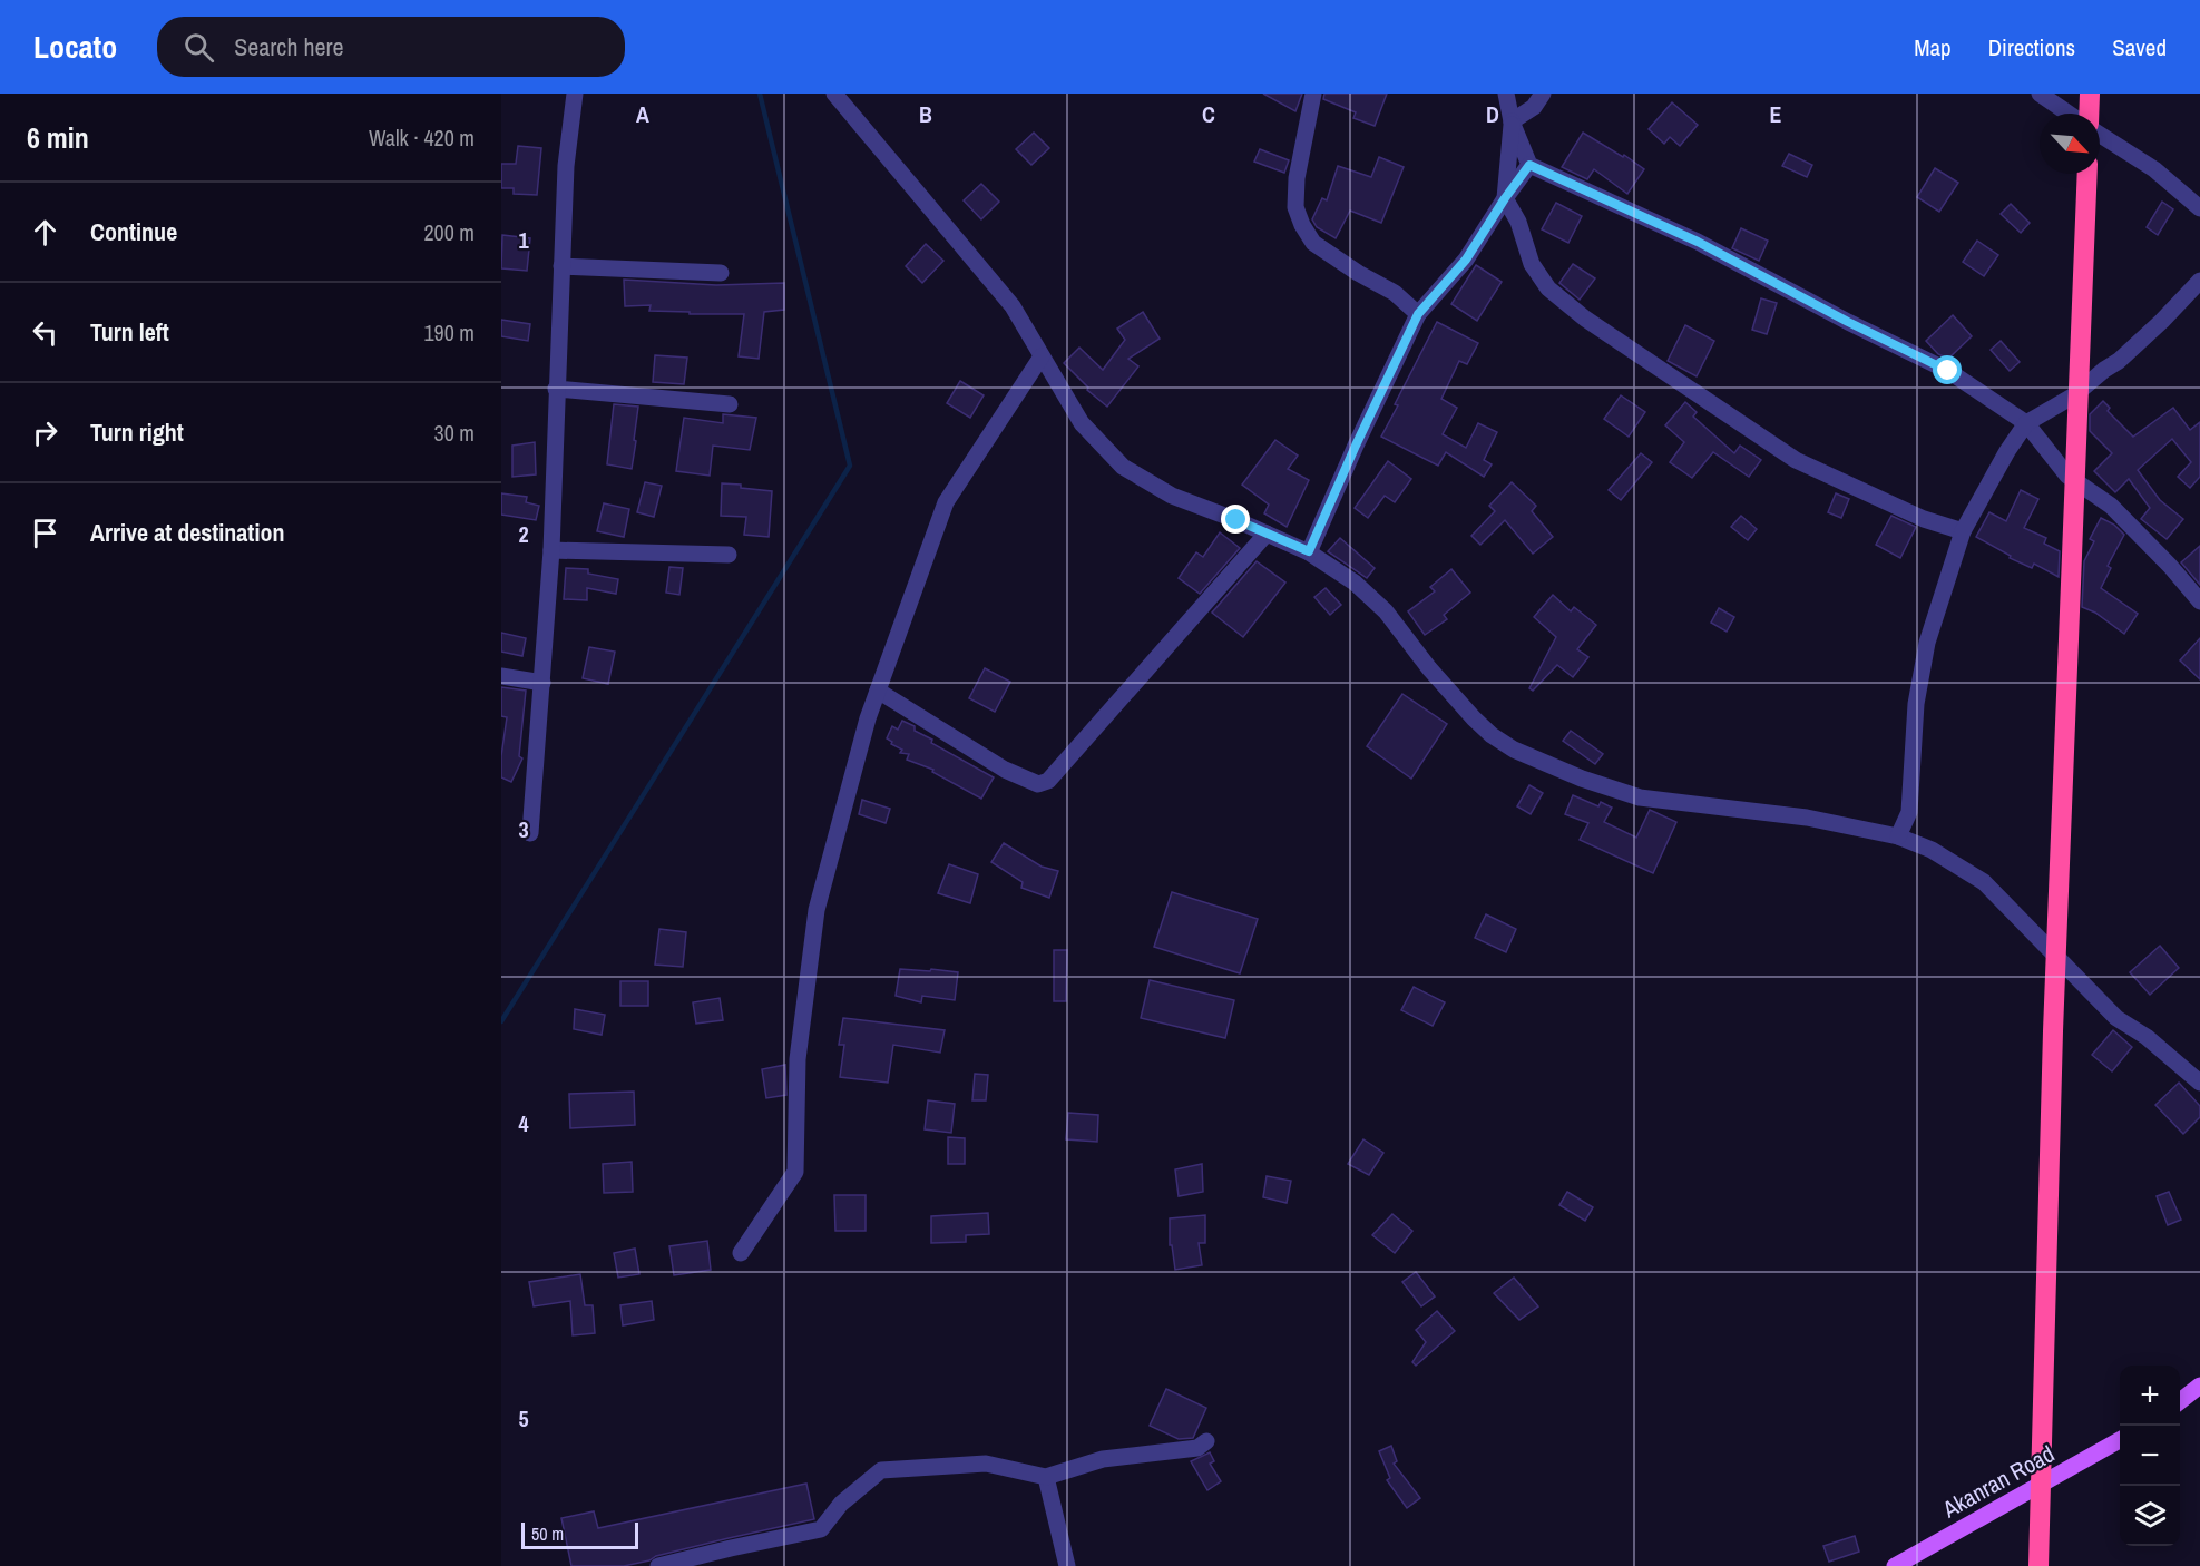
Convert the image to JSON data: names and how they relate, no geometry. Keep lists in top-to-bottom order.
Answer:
{
  "streets": {
    "main road": ["Akanran Road"]
  },
  "scale_bar": "50 m",
  "north": "bottom right",
  "page": {
    "header": "Locato",
    "search": "Search here",
    "nav": ["Map", "Directions", "Saved"],
    "heading": ["6 min", "Walk · 420 m"],
    "list": [
      ["Continue", "200 m"],
      ["Turn left", "190 m"],
      ["Turn right", "30 m"],
      "Arrive at destination"
    ],
    "map_buttons": ["+", "−"],
    "scale": "50 m"
  },
  "grid": {
    "columns": [
      "A",
      "B",
      "C",
      "D",
      "E"
    ],
    "rows": [
      "1",
      "2",
      "3",
      "4",
      "5"
    ]
  }
}
